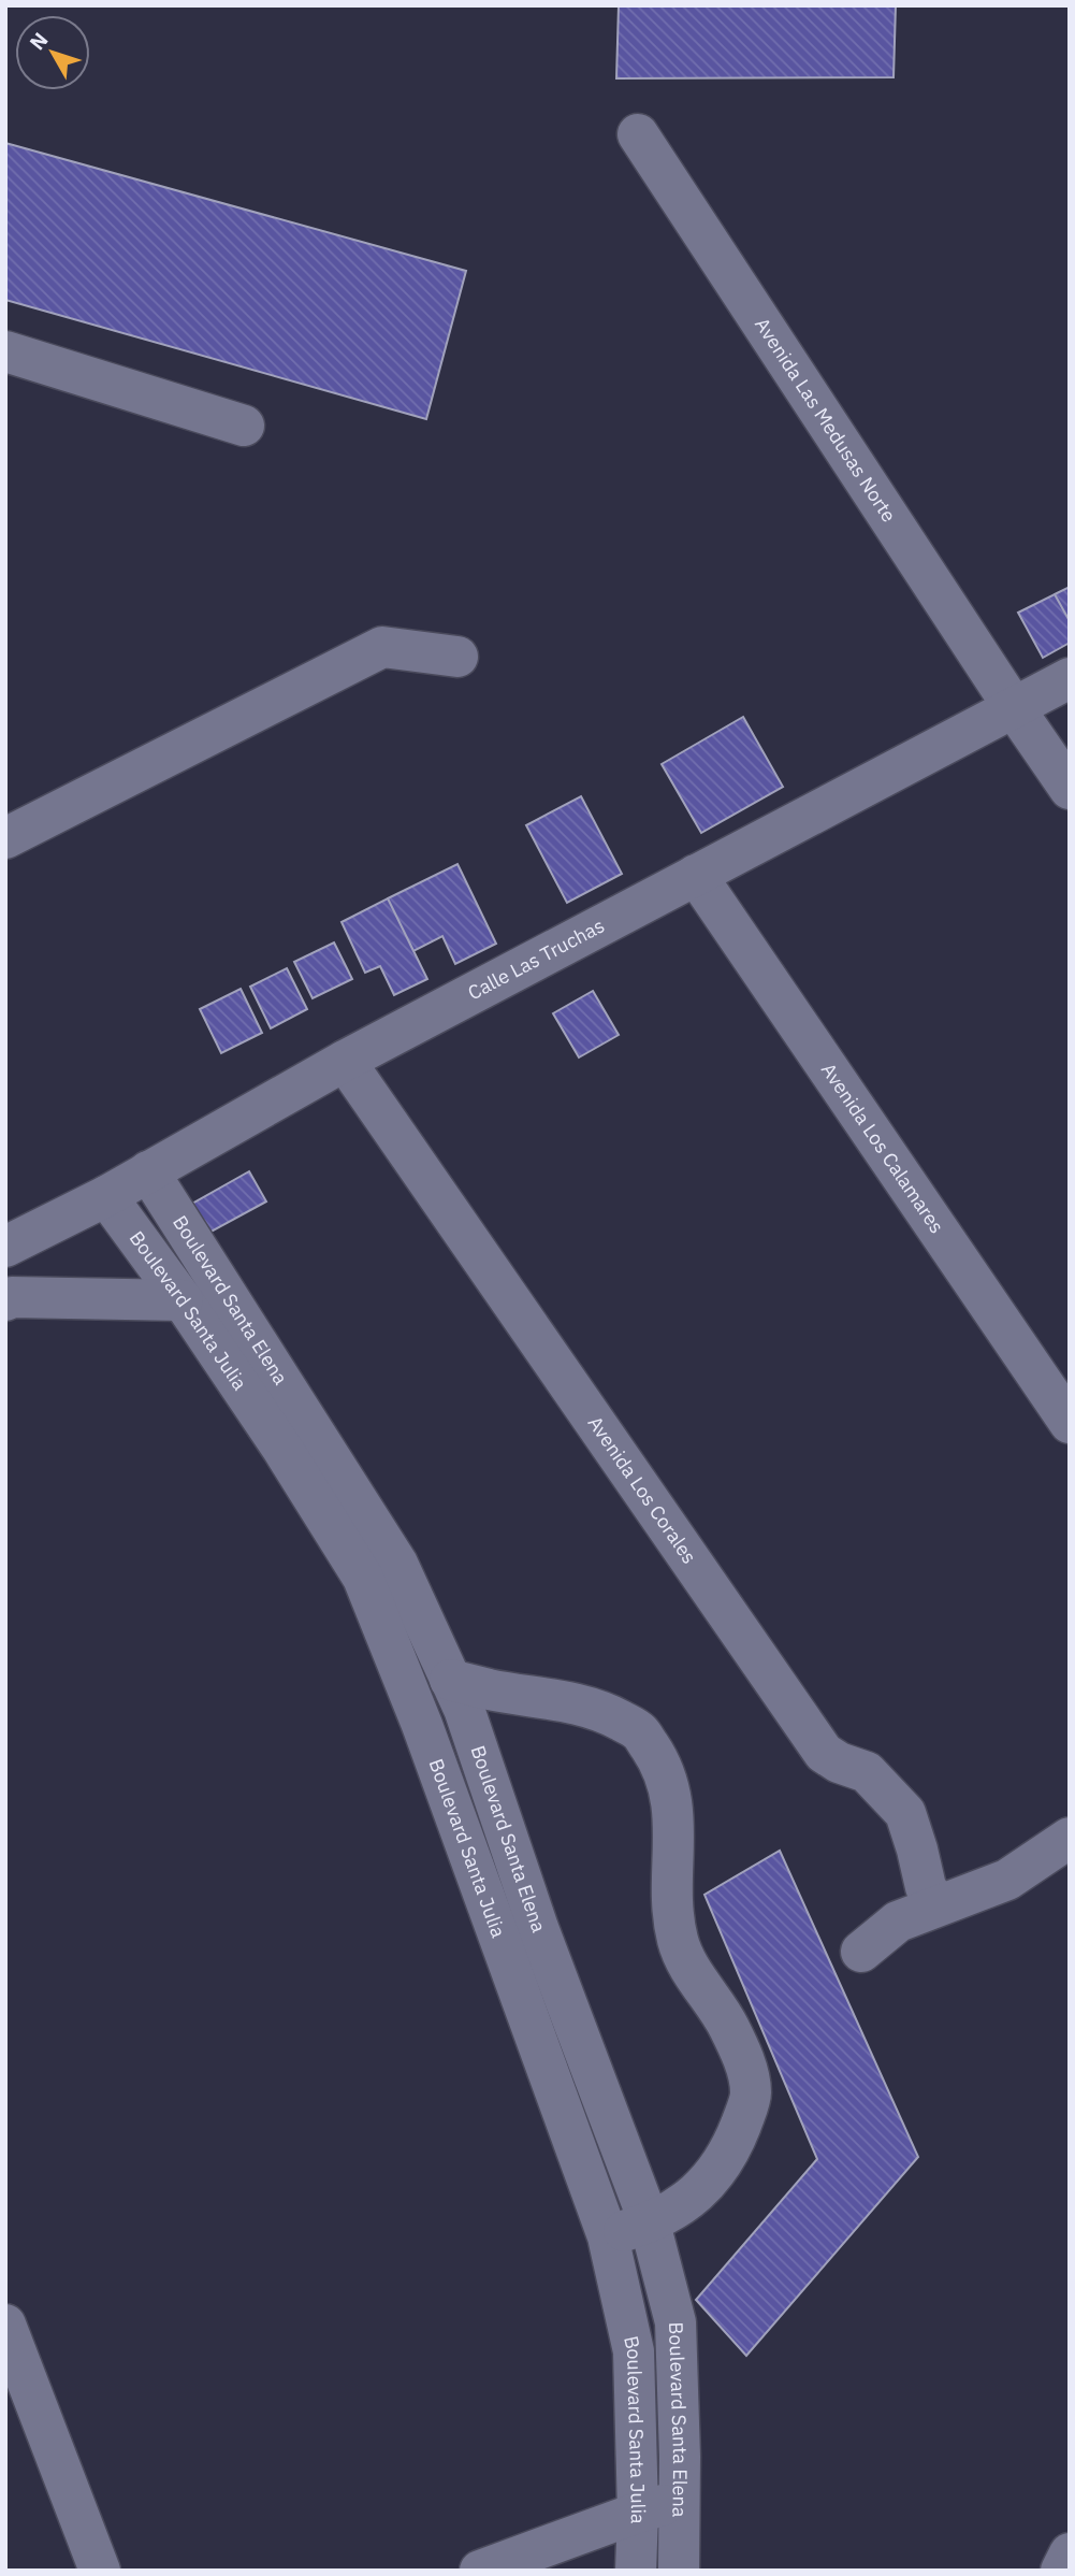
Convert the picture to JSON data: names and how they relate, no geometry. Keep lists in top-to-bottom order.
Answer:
{
  "streets": {
    "street": [
      "Avenida Las Medusas Norte",
      "Calle Las Truchas",
      "Avenida Los Calamares",
      "Boulevard Santa Elena",
      "Boulevard Santa Julia",
      "Avenida Los Corales"
    ]
  },
  "crossings": [
    ["Avenida Las Medusas Norte", "Calle Las Truchas"],
    ["Calle Las Truchas", "Avenida Los Calamares"],
    ["Calle Las Truchas", "Boulevard Santa Elena"],
    ["Calle Las Truchas", "Boulevard Santa Julia"],
    ["Calle Las Truchas", "Avenida Los Corales"]
  ],
  "north": "top left"
}
